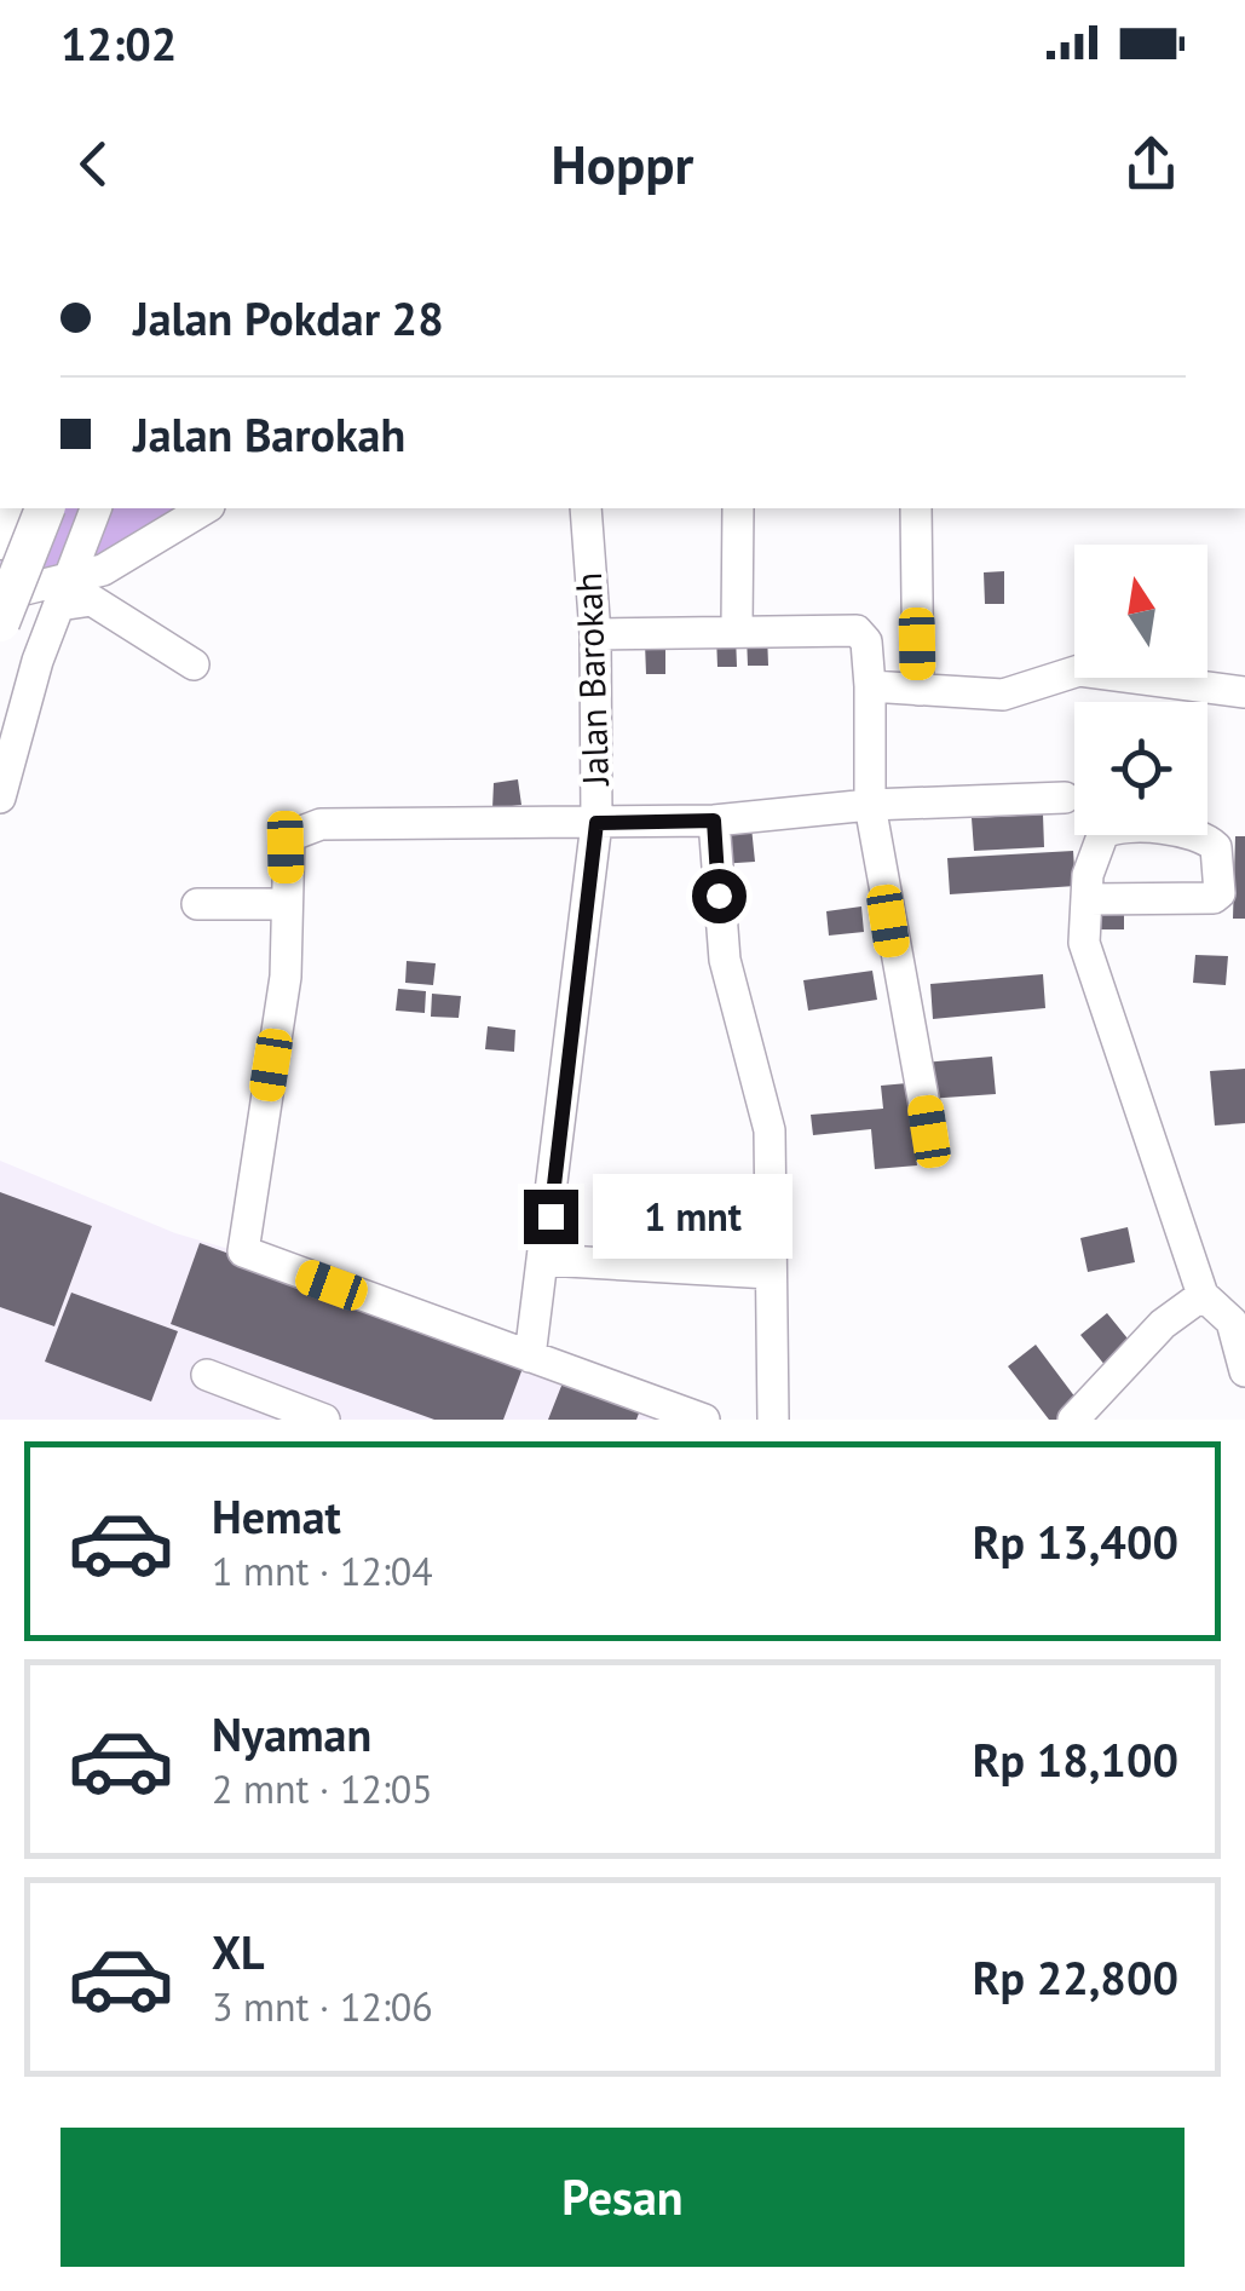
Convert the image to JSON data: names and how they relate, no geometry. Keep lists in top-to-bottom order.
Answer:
{
  "streets": {
    "street": ["Jalan Barokah"]
  },
  "north": "top",
  "page": {
    "status": "12:02",
    "header": "Hoppr",
    "banner": ["Jalan Pokdar 28", "Jalan Barokah"],
    "bubble": "1 mnt",
    "list": [
      {
        "name": "Hemat",
        "note": "1 mnt · 12:04",
        "value": "Rp 13,400"
      },
      {
        "name": "Nyaman",
        "note": "2 mnt · 12:05",
        "value": "Rp 18,100"
      },
      {
        "name": "XL",
        "note": "3 mnt · 12:06",
        "value": "Rp 22,800"
      }
    ],
    "buttons": "Pesan"
  }
}
